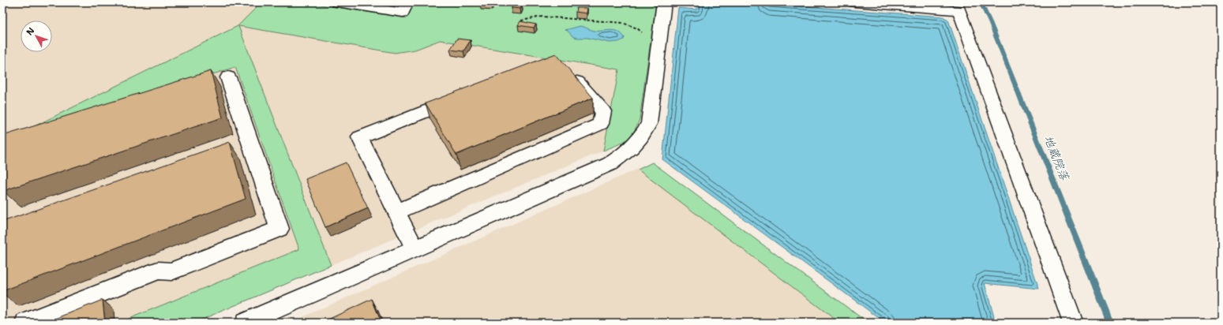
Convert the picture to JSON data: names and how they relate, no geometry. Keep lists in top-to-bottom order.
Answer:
{
  "water": ["地蔵院落"],
  "north": "top left"
}
